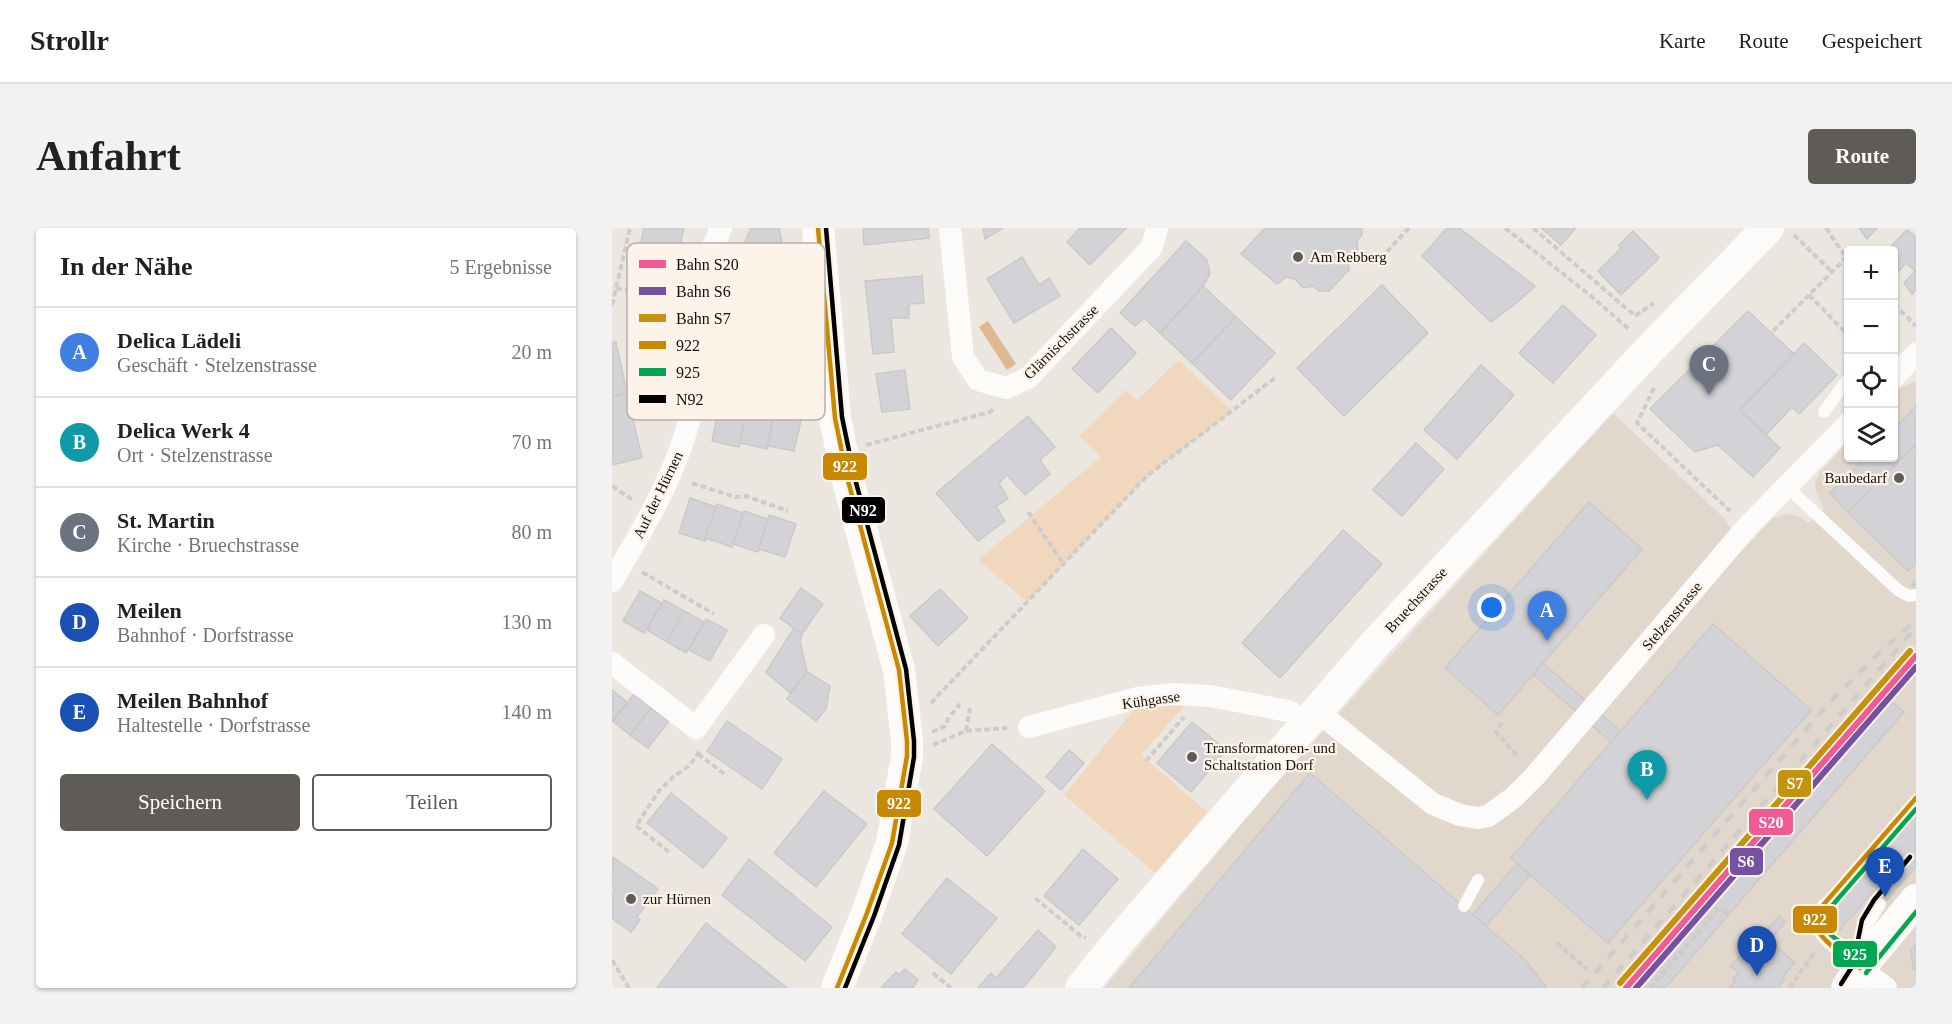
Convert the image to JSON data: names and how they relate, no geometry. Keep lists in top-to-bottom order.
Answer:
{
  "streets": {
    "street": [
      "Glärnischstrasse",
      "Auf der Hürnen",
      "Bruechstrasse",
      "Stelzenstrasse",
      "Kühgasse"
    ]
  },
  "crossings": [
    ["Bruechstrasse", "Kühgasse"],
    ["Stelzenstrasse", "Kühgasse"]
  ],
  "places": [
    "Am Rebberg",
    "Baubedarf",
    "Transformatoren- und Schaltstation Dorf",
    "zur Hürnen"
  ],
  "lines": [
    "transit line 922",
    "transit line N92",
    "rail line S7",
    "rail line S20",
    "rail line S6",
    "transit line 925"
  ],
  "legend": [
    "Bahn S20",
    "Bahn S6",
    "Bahn S7",
    "922",
    "925",
    "N92"
  ],
  "page": {
    "header": "Strollr",
    "nav": ["Karte", "Route", "Gespeichert"],
    "buttons": [
      "Route",
      ["Speichern", "Teilen"]
    ],
    "title": "Anfahrt",
    "heading": ["In der Nähe", "5 Ergebnisse"],
    "map_buttons": ["+", "−"],
    "list": [
      {
        "mark": "A",
        "name": "Delica Lädeli",
        "note": "Geschäft · Stelzenstrasse",
        "value": "20 m"
      },
      {
        "mark": "B",
        "name": "Delica Werk 4",
        "note": "Ort · Stelzenstrasse",
        "value": "70 m"
      },
      {
        "mark": "C",
        "name": "St. Martin",
        "note": "Kirche · Bruechstrasse",
        "value": "80 m"
      },
      {
        "mark": "D",
        "name": "Meilen",
        "note": "Bahnhof · Dorfstrasse",
        "value": "130 m"
      },
      {
        "mark": "E",
        "name": "Meilen Bahnhof",
        "note": "Haltestelle · Dorfstrasse",
        "value": "140 m"
      }
    ],
    "pins": [
      "C",
      "A",
      "B",
      "E",
      "D"
    ]
  }
}
